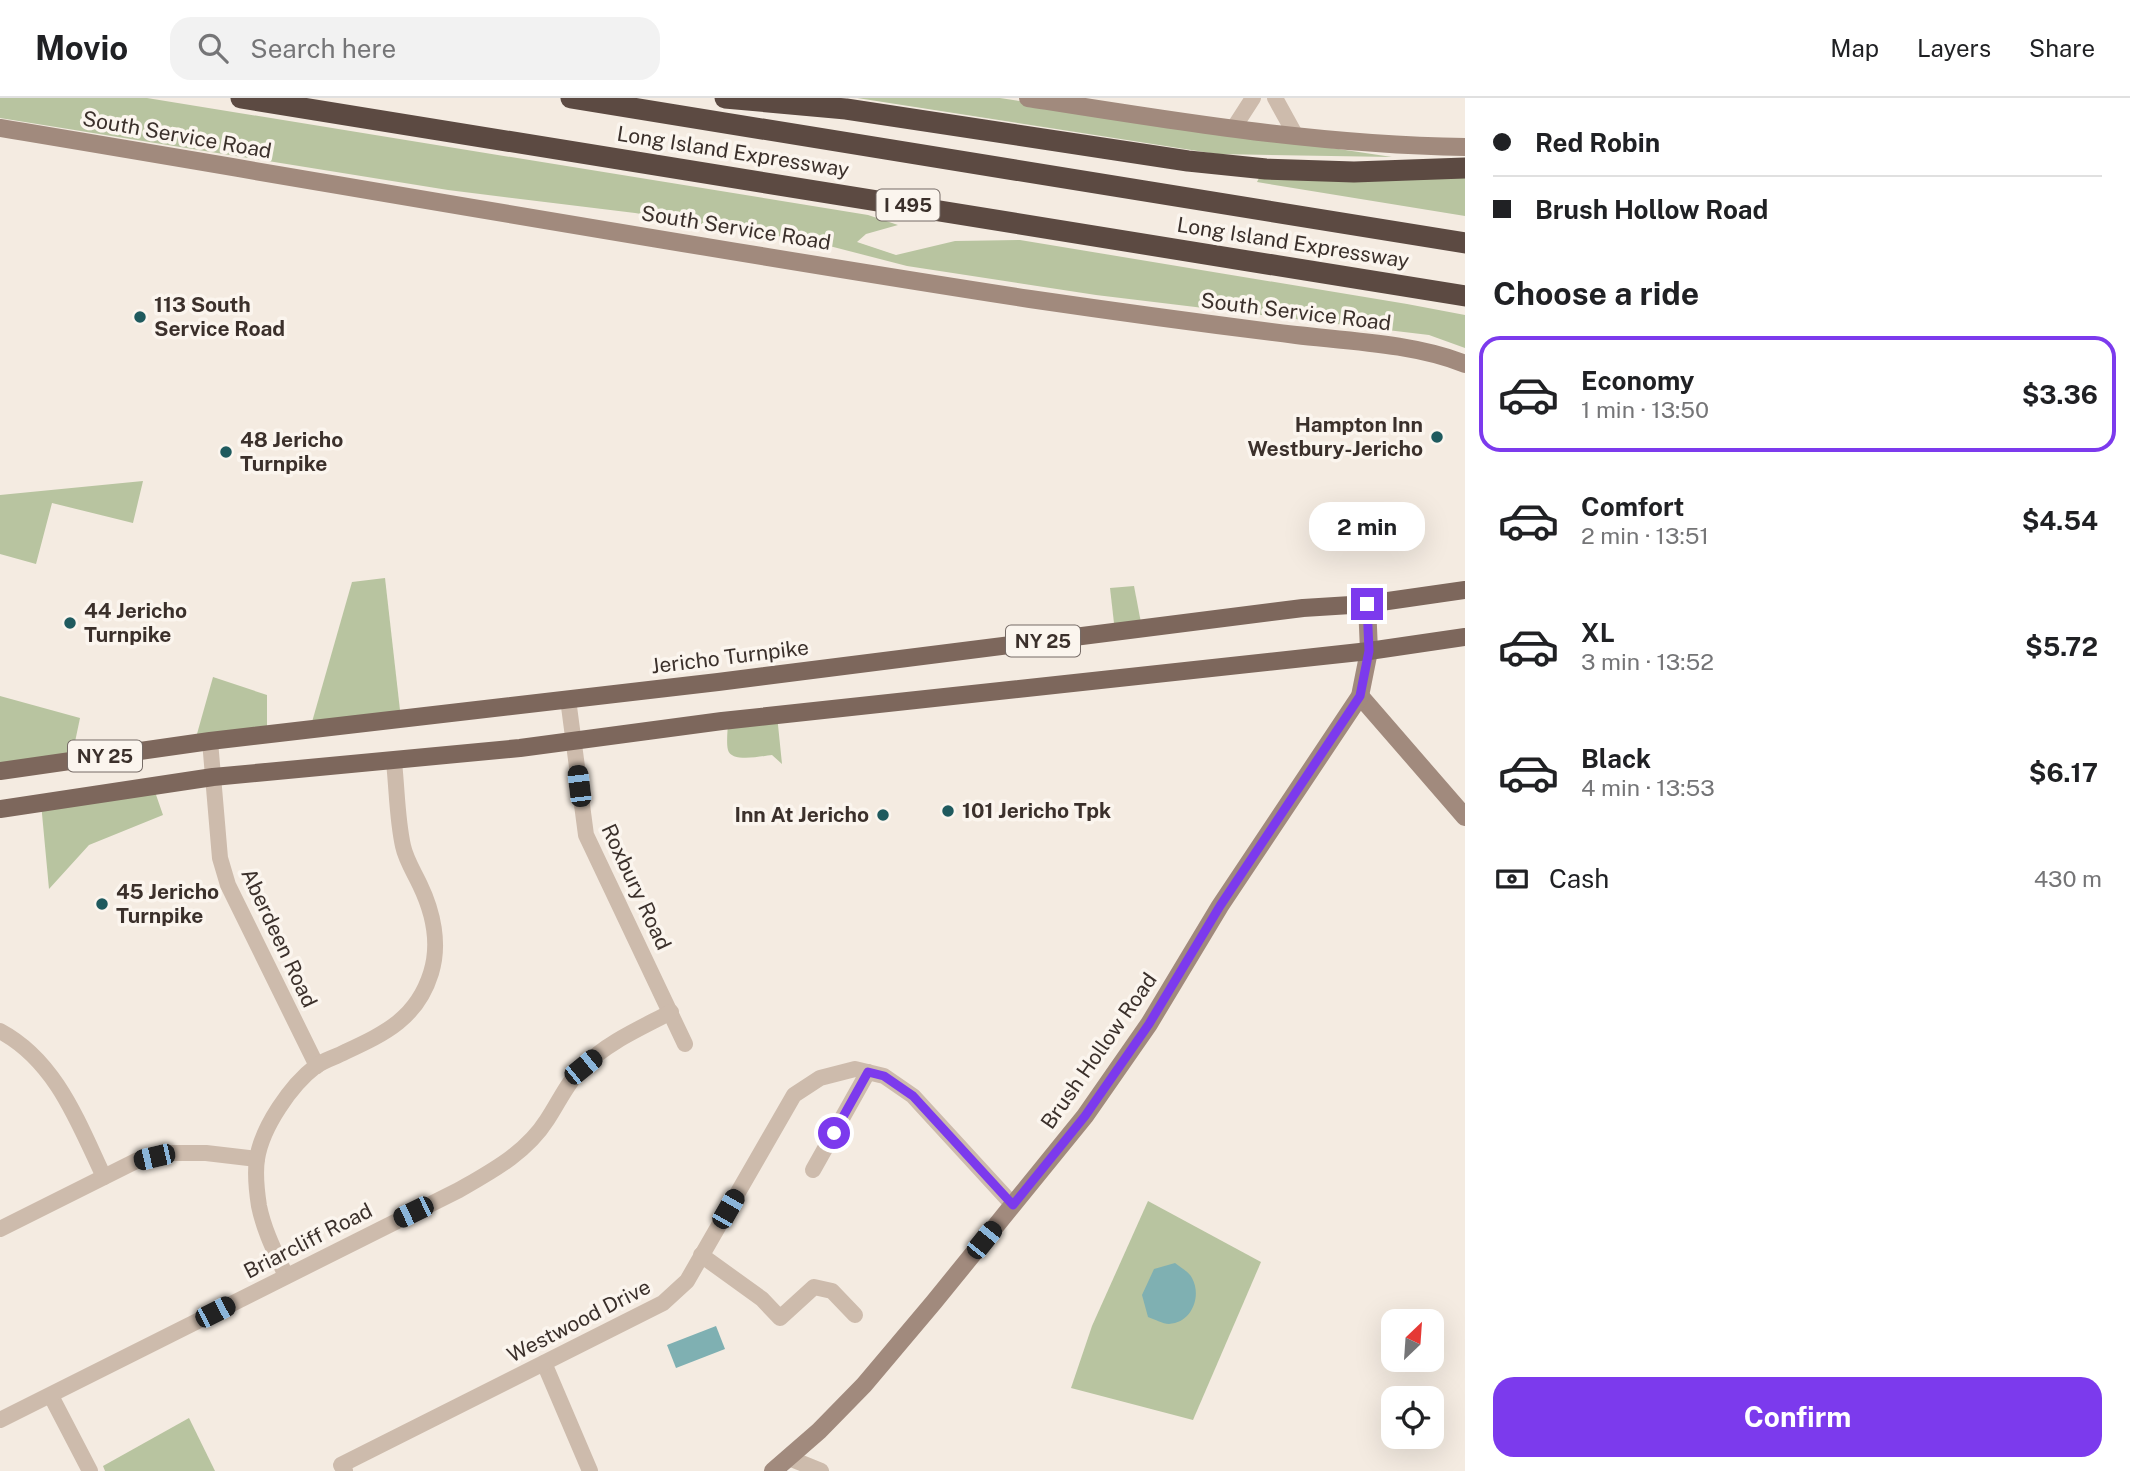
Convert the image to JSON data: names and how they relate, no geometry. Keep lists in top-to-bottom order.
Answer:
{
  "streets": {
    "highway": ["Long Island Expressway", "I 495"],
    "main road": [
      "South Service Road",
      "NY 25",
      "Jericho Turnpike",
      "Brush Hollow Road"
    ],
    "street": [
      "Roxbury Road",
      "Aberdeen Road",
      "Briarcliff Road",
      "Westwood Drive"
    ]
  },
  "crossings": [
    ["NY 25", "Roxbury Road"],
    ["NY 25", "Aberdeen Road"],
    ["NY 25", "Brush Hollow Road"],
    ["Jericho Turnpike", "Roxbury Road"],
    ["Jericho Turnpike", "Aberdeen Road"],
    ["Jericho Turnpike", "Brush Hollow Road"],
    ["Roxbury Road", "Briarcliff Road"],
    ["Brush Hollow Road", "Westwood Drive"]
  ],
  "places": [
    "113 South Service Road",
    "Hampton Inn Westbury-Jericho",
    "48 Jericho Turnpike",
    "44 Jericho Turnpike",
    "101 Jericho Tpk",
    "Inn At Jericho",
    "45 Jericho Turnpike"
  ],
  "north": "top right",
  "page": {
    "header": "Movio",
    "search": "Search here",
    "nav": ["Map", "Layers", "Share"],
    "banner": ["Red Robin", "Brush Hollow Road"],
    "heading": "Choose a ride",
    "list": [
      {
        "name": "Economy",
        "note": "1 min · 13:50",
        "value": "$3.36"
      },
      {
        "name": "Comfort",
        "note": "2 min · 13:51",
        "value": "$4.54"
      },
      {
        "name": "XL",
        "note": "3 min · 13:52",
        "value": "$5.72"
      },
      {
        "name": "Black",
        "note": "4 min · 13:53",
        "value": "$6.17"
      }
    ],
    "bubble": "2 min",
    "pay": ["Cash", "430 m"],
    "buttons": "Confirm"
  }
}
